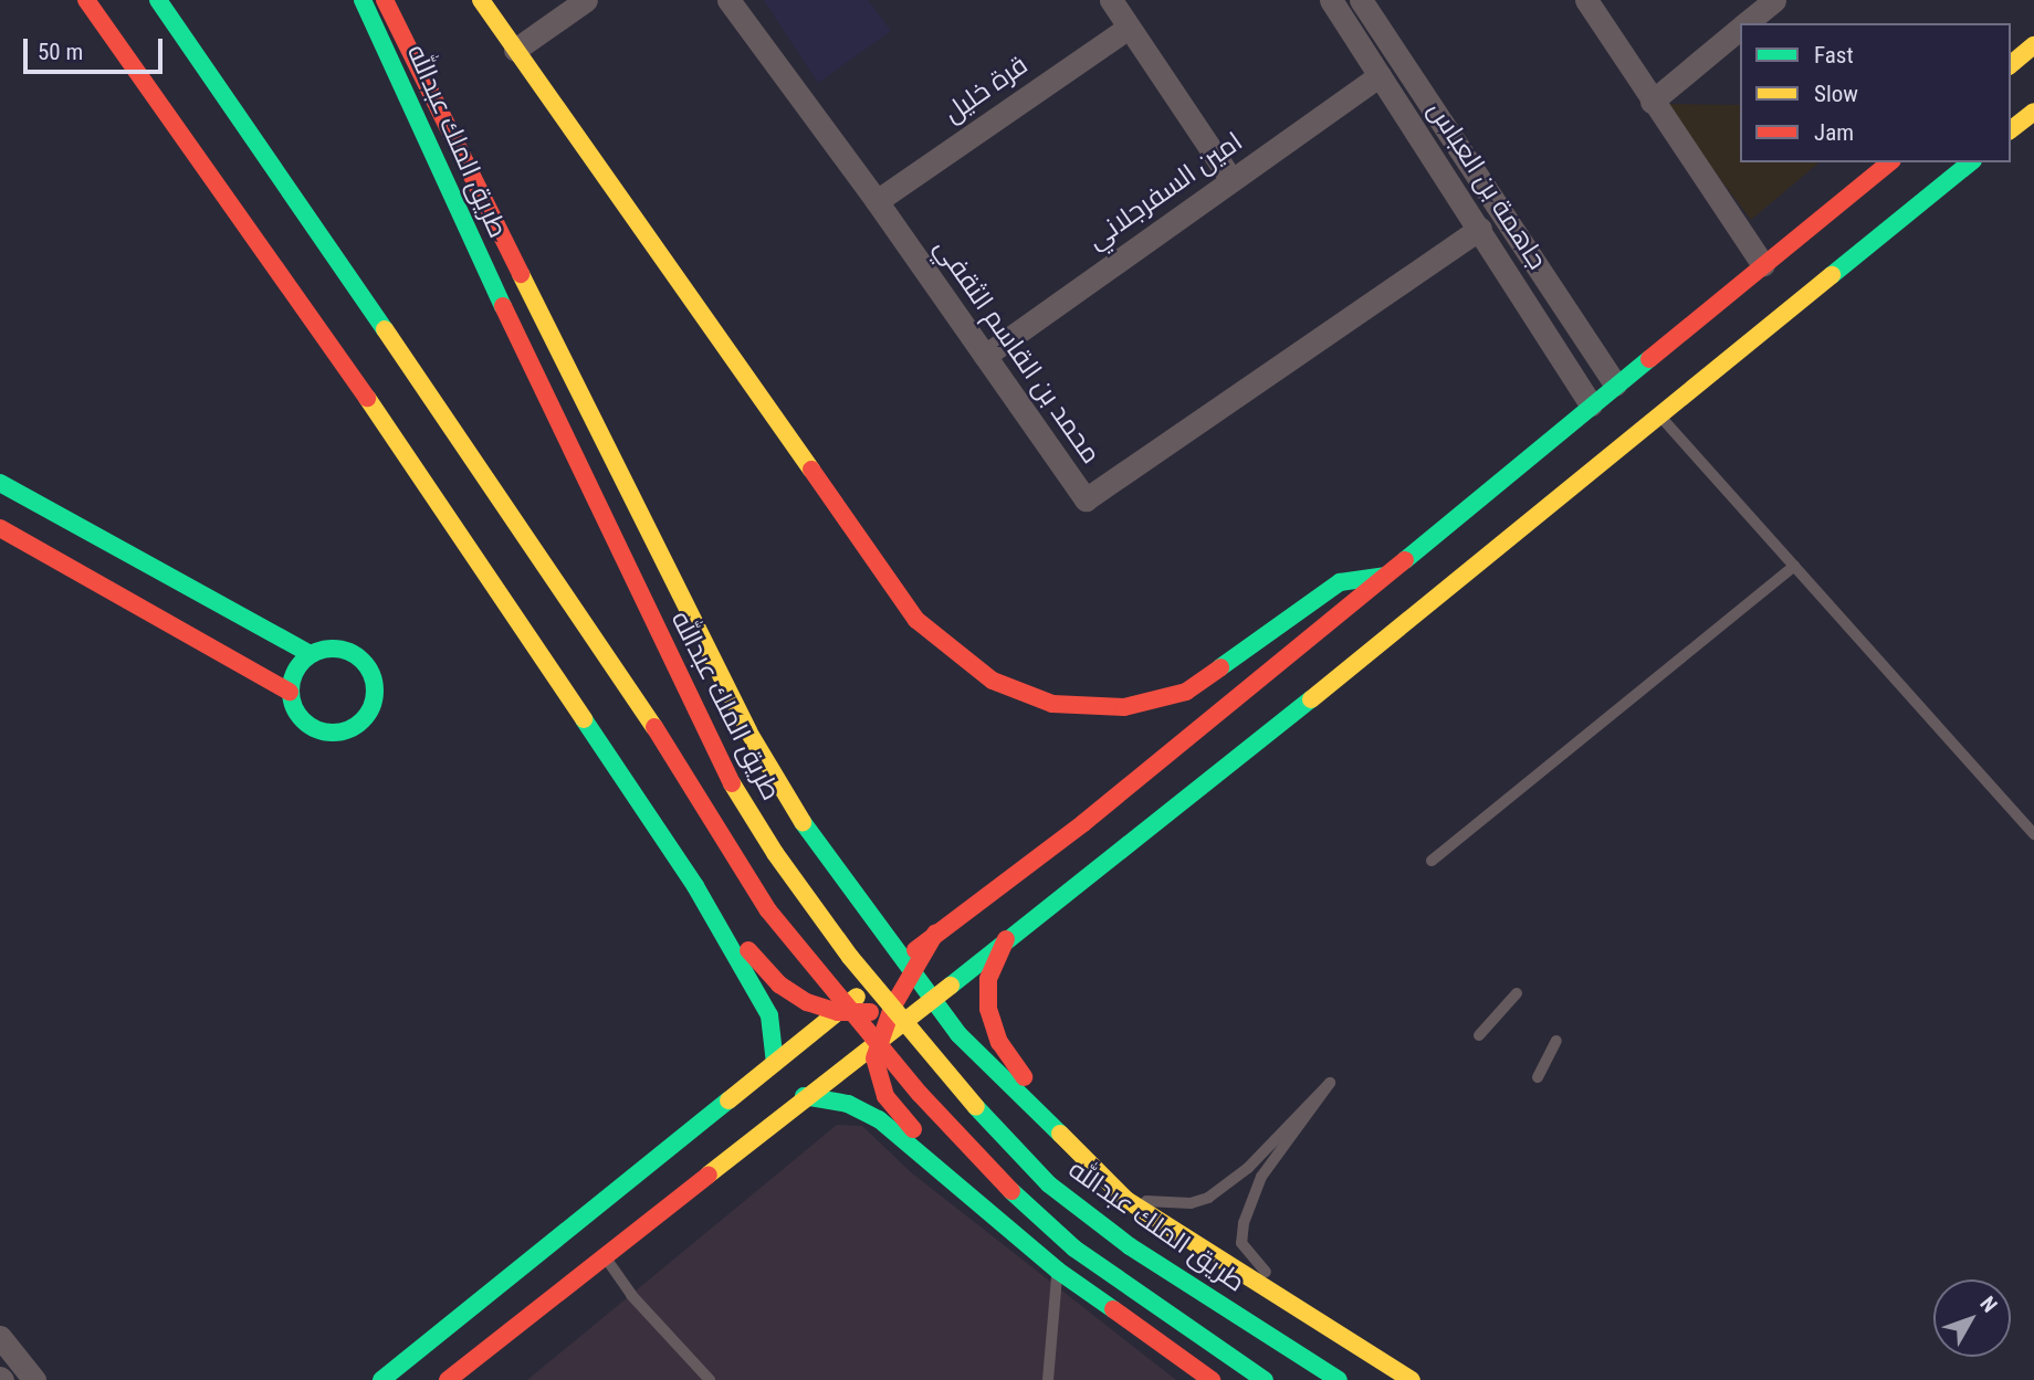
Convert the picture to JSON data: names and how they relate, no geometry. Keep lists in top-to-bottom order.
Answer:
{
  "streets": {
    "main road": ["طريق الملك عبدالله"],
    "street": [
      "قرة خليل",
      "جاهمة بن العباس",
      "امين السفرجلاني",
      "محمد بن القاسم الثقفي"
    ]
  },
  "crossings": [
    ["قرة خليل", "محمد بن القاسم الثقفي"],
    ["جاهمة بن العباس", "امين السفرجلاني"],
    ["جاهمة بن العباس", "محمد بن القاسم الثقفي"],
    ["امين السفرجلاني", "محمد بن القاسم الثقفي"]
  ],
  "legend": ["Fast", "Slow", "Jam"],
  "scale_bar": "50 m",
  "north": "top right"
}
